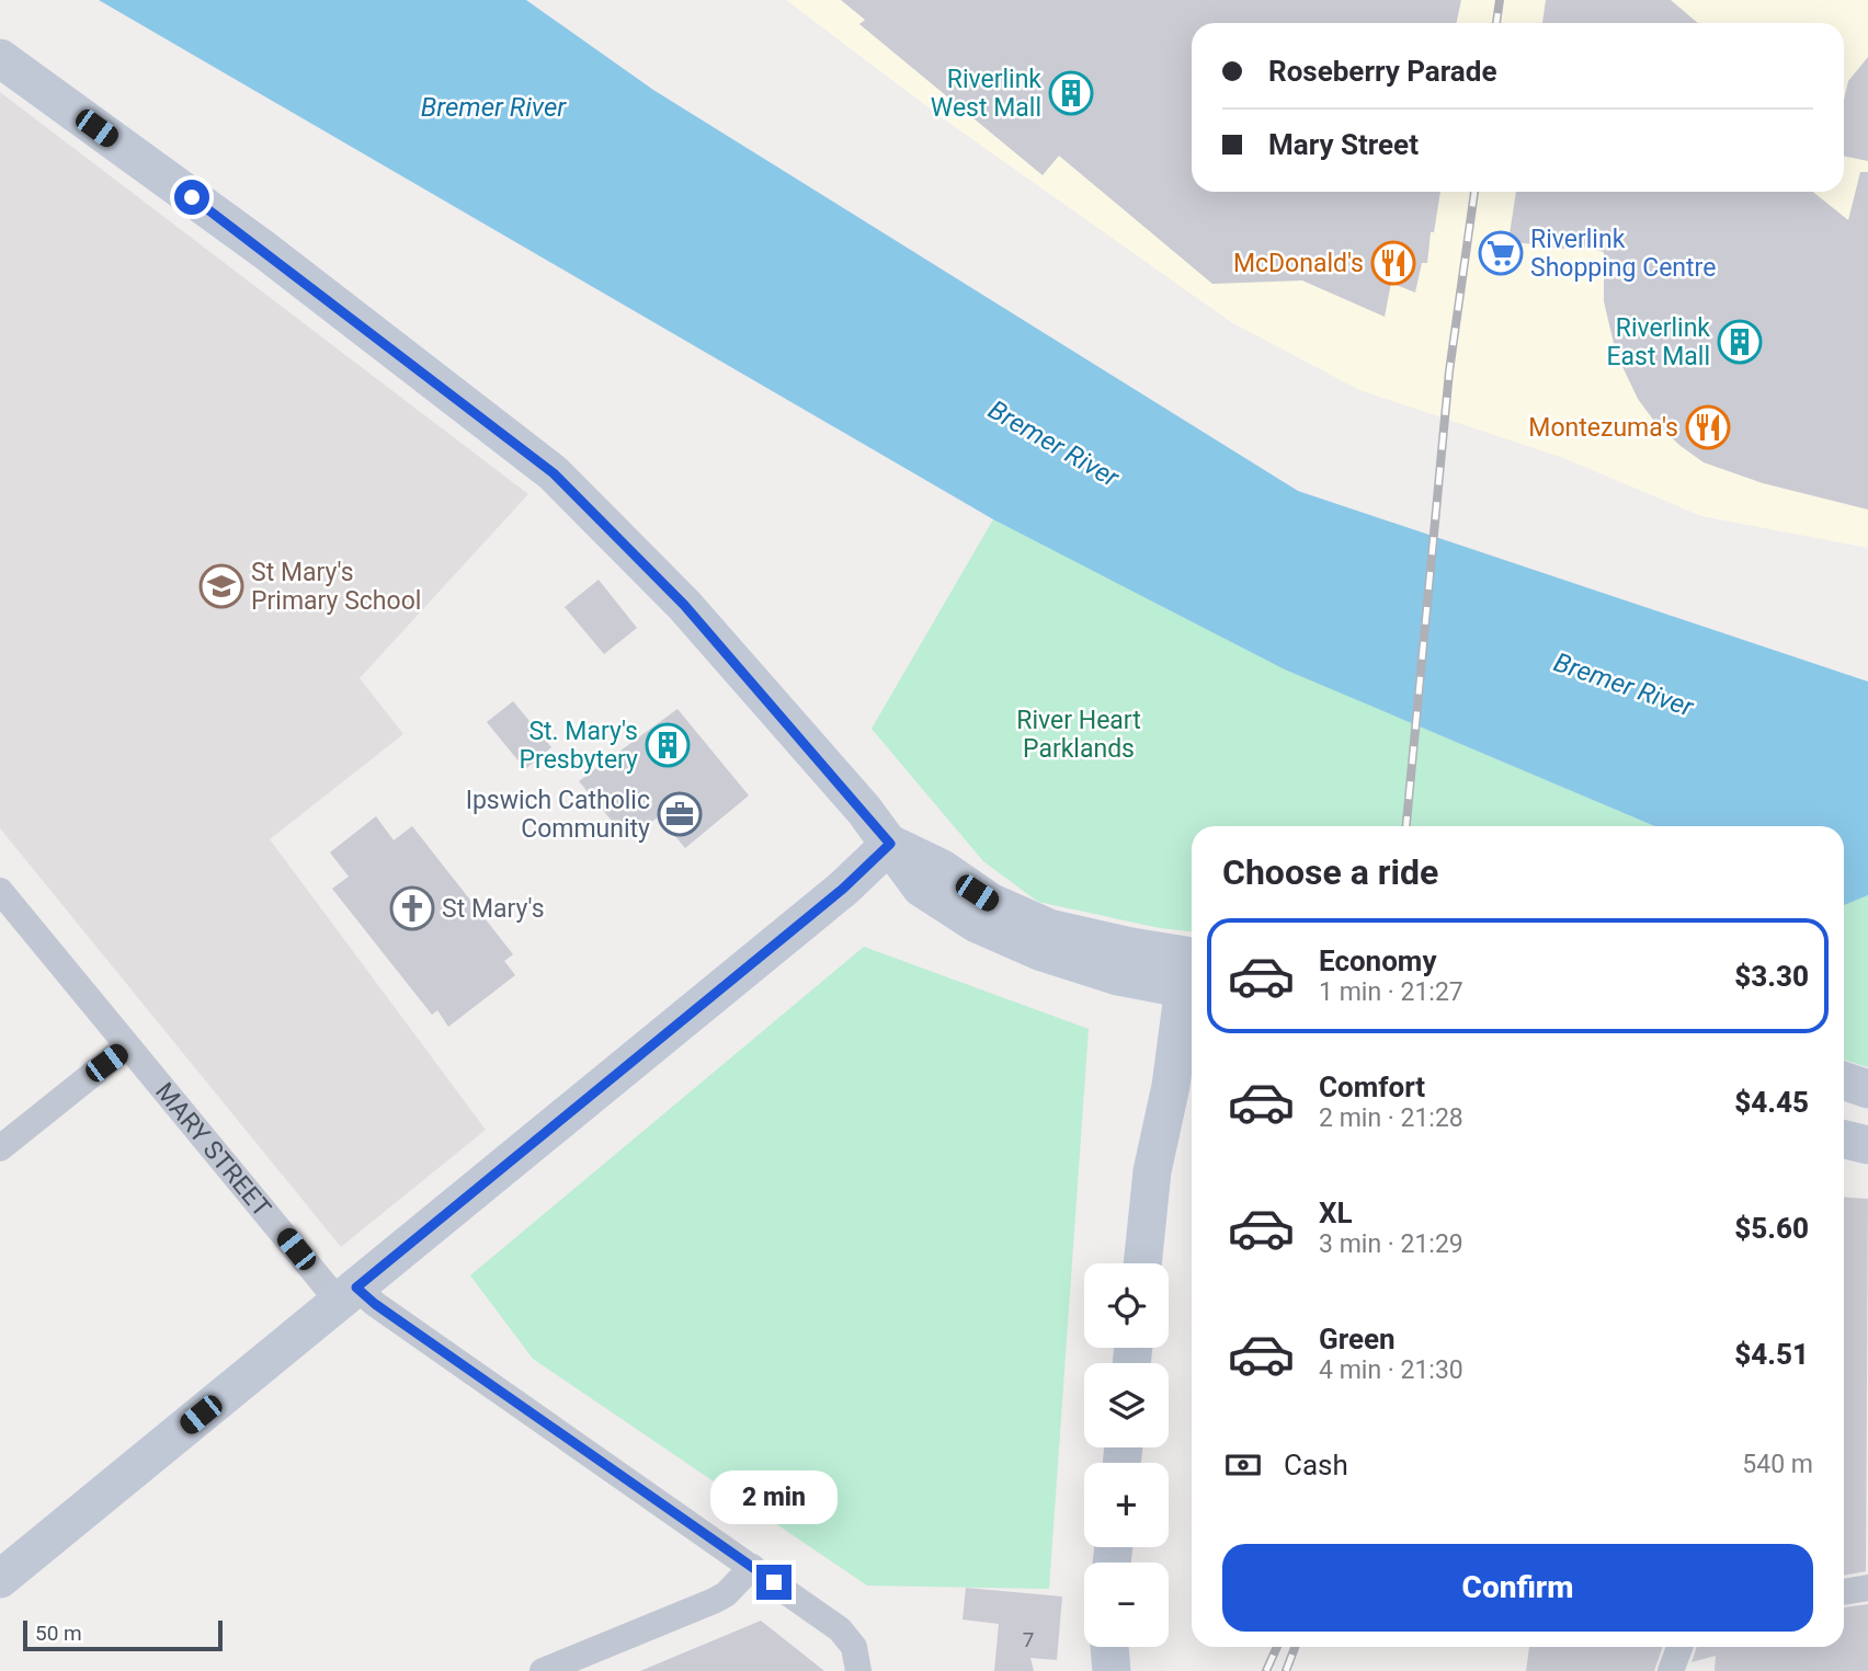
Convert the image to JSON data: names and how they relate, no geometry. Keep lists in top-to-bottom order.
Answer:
{
  "streets": {
    "street": ["MARY STREET"]
  },
  "water": ["Bremer River"],
  "parks": ["River Heart Parklands"],
  "places": {
    "building": ["Riverlink West Mall", "Riverlink East Mall", "St. Mary's Presbytery"],
    "supermarket": ["Riverlink Shopping Centre"],
    "restaurant": ["McDonald's", "Montezuma's"],
    "school or university": ["St Mary's Primary School"],
    "office": ["Ipswich Catholic Community"],
    "church": ["St Mary's"]
  },
  "house_numbers": ["7"],
  "scale_bar": "50 m",
  "page": {
    "banner": ["Roseberry Parade", "Mary Street"],
    "heading": "Choose a ride",
    "list": [
      {
        "name": "Economy",
        "note": "1 min · 21:27",
        "value": "$3.30"
      },
      {
        "name": "Comfort",
        "note": "2 min · 21:28",
        "value": "$4.45"
      },
      {
        "name": "XL",
        "note": "3 min · 21:29",
        "value": "$5.60"
      },
      {
        "name": "Green",
        "note": "4 min · 21:30",
        "value": "$4.51"
      }
    ],
    "map_buttons": ["+", "−"],
    "pay": ["Cash", "540 m"],
    "bubble": "2 min",
    "buttons": "Confirm",
    "scale": "50 m"
  }
}
